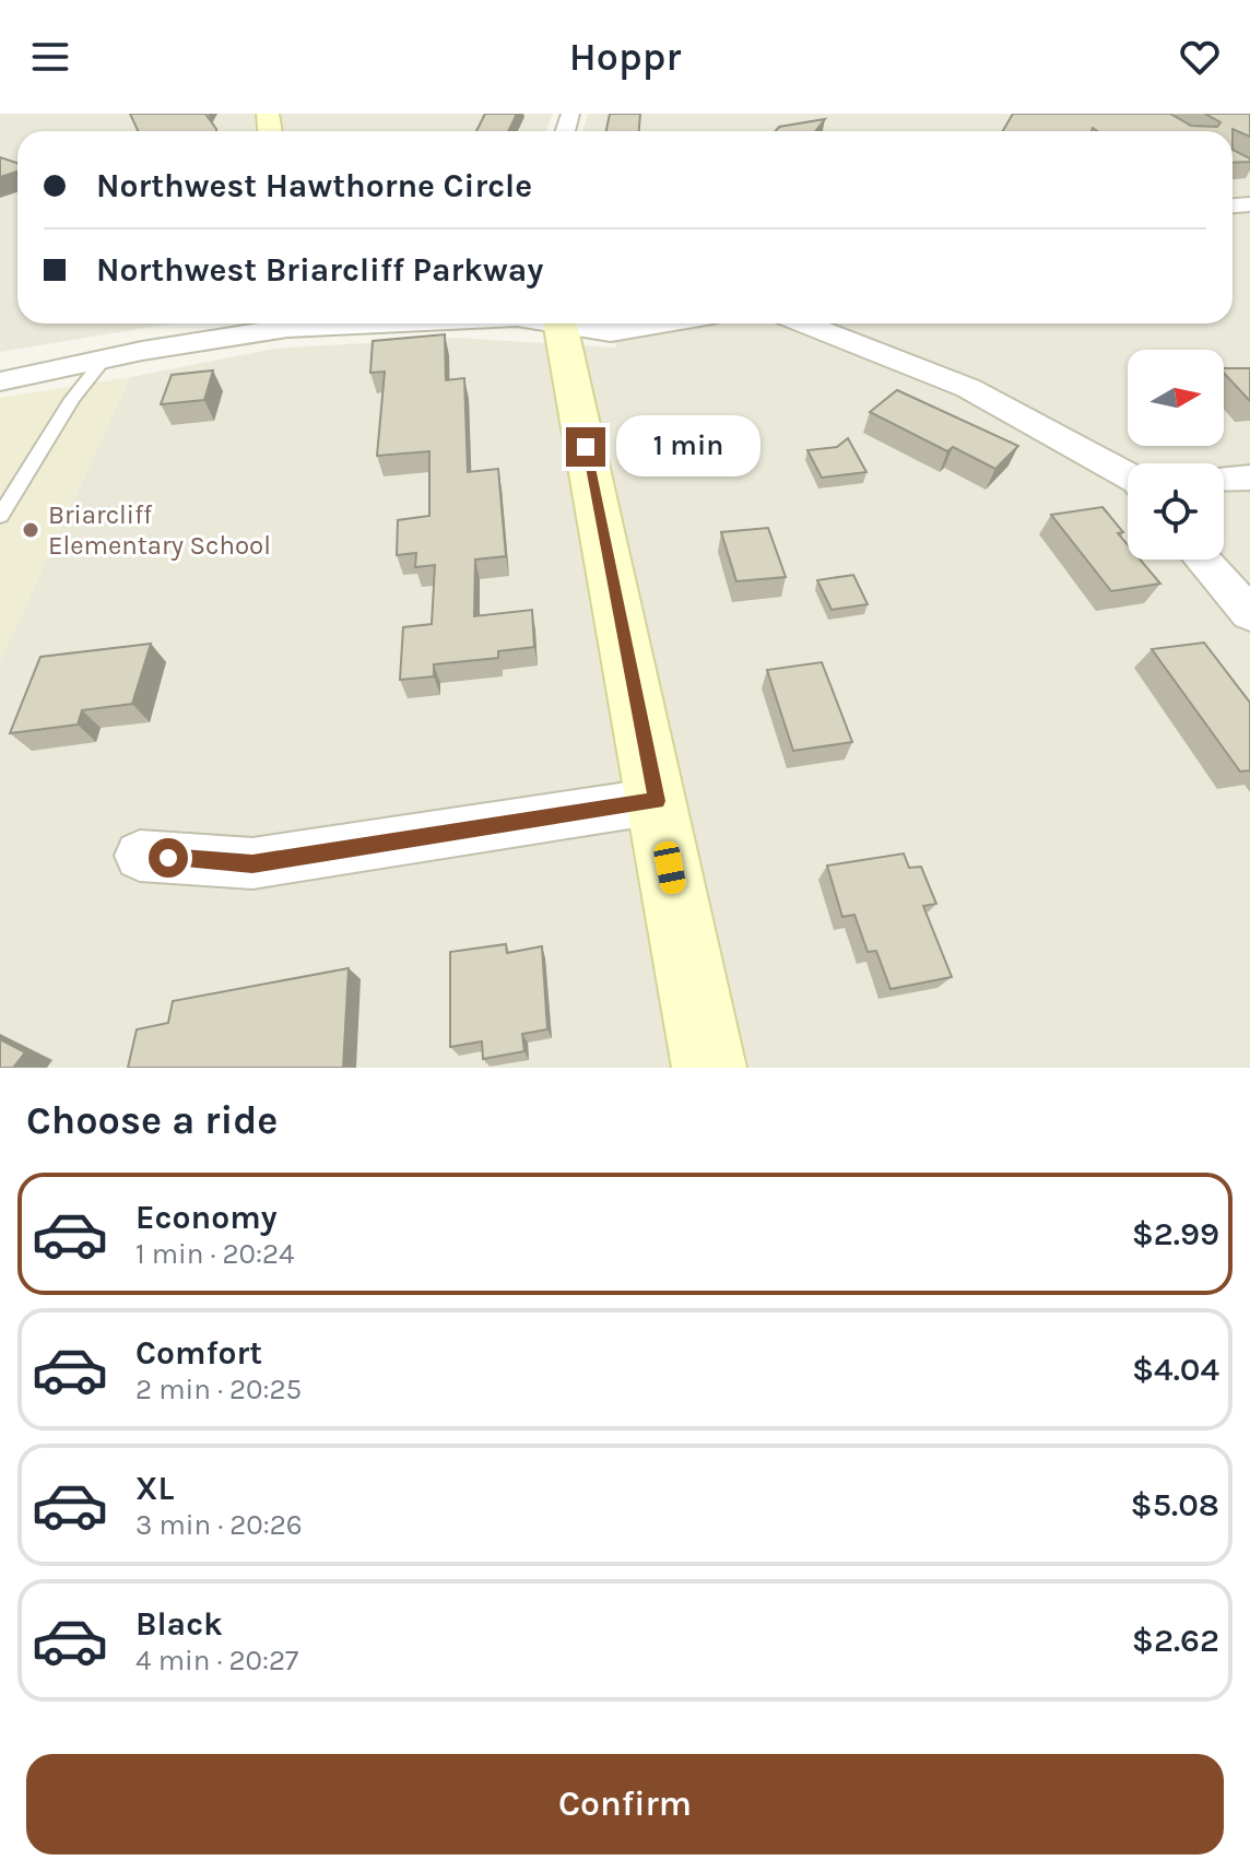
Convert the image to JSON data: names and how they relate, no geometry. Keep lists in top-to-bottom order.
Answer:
{
  "places": ["Briarcliff Elementary School"],
  "north": "right",
  "page": {
    "header": "Hoppr",
    "banner": ["Northwest Hawthorne Circle", "Northwest Briarcliff Parkway"],
    "bubble": "1 min",
    "heading": "Choose a ride",
    "list": [
      {
        "name": "Economy",
        "note": "1 min · 20:24",
        "value": "$2.99"
      },
      {
        "name": "Comfort",
        "note": "2 min · 20:25",
        "value": "$4.04"
      },
      {
        "name": "XL",
        "note": "3 min · 20:26",
        "value": "$5.08"
      },
      {
        "name": "Black",
        "note": "4 min · 20:27",
        "value": "$2.62"
      }
    ],
    "buttons": "Confirm"
  }
}
